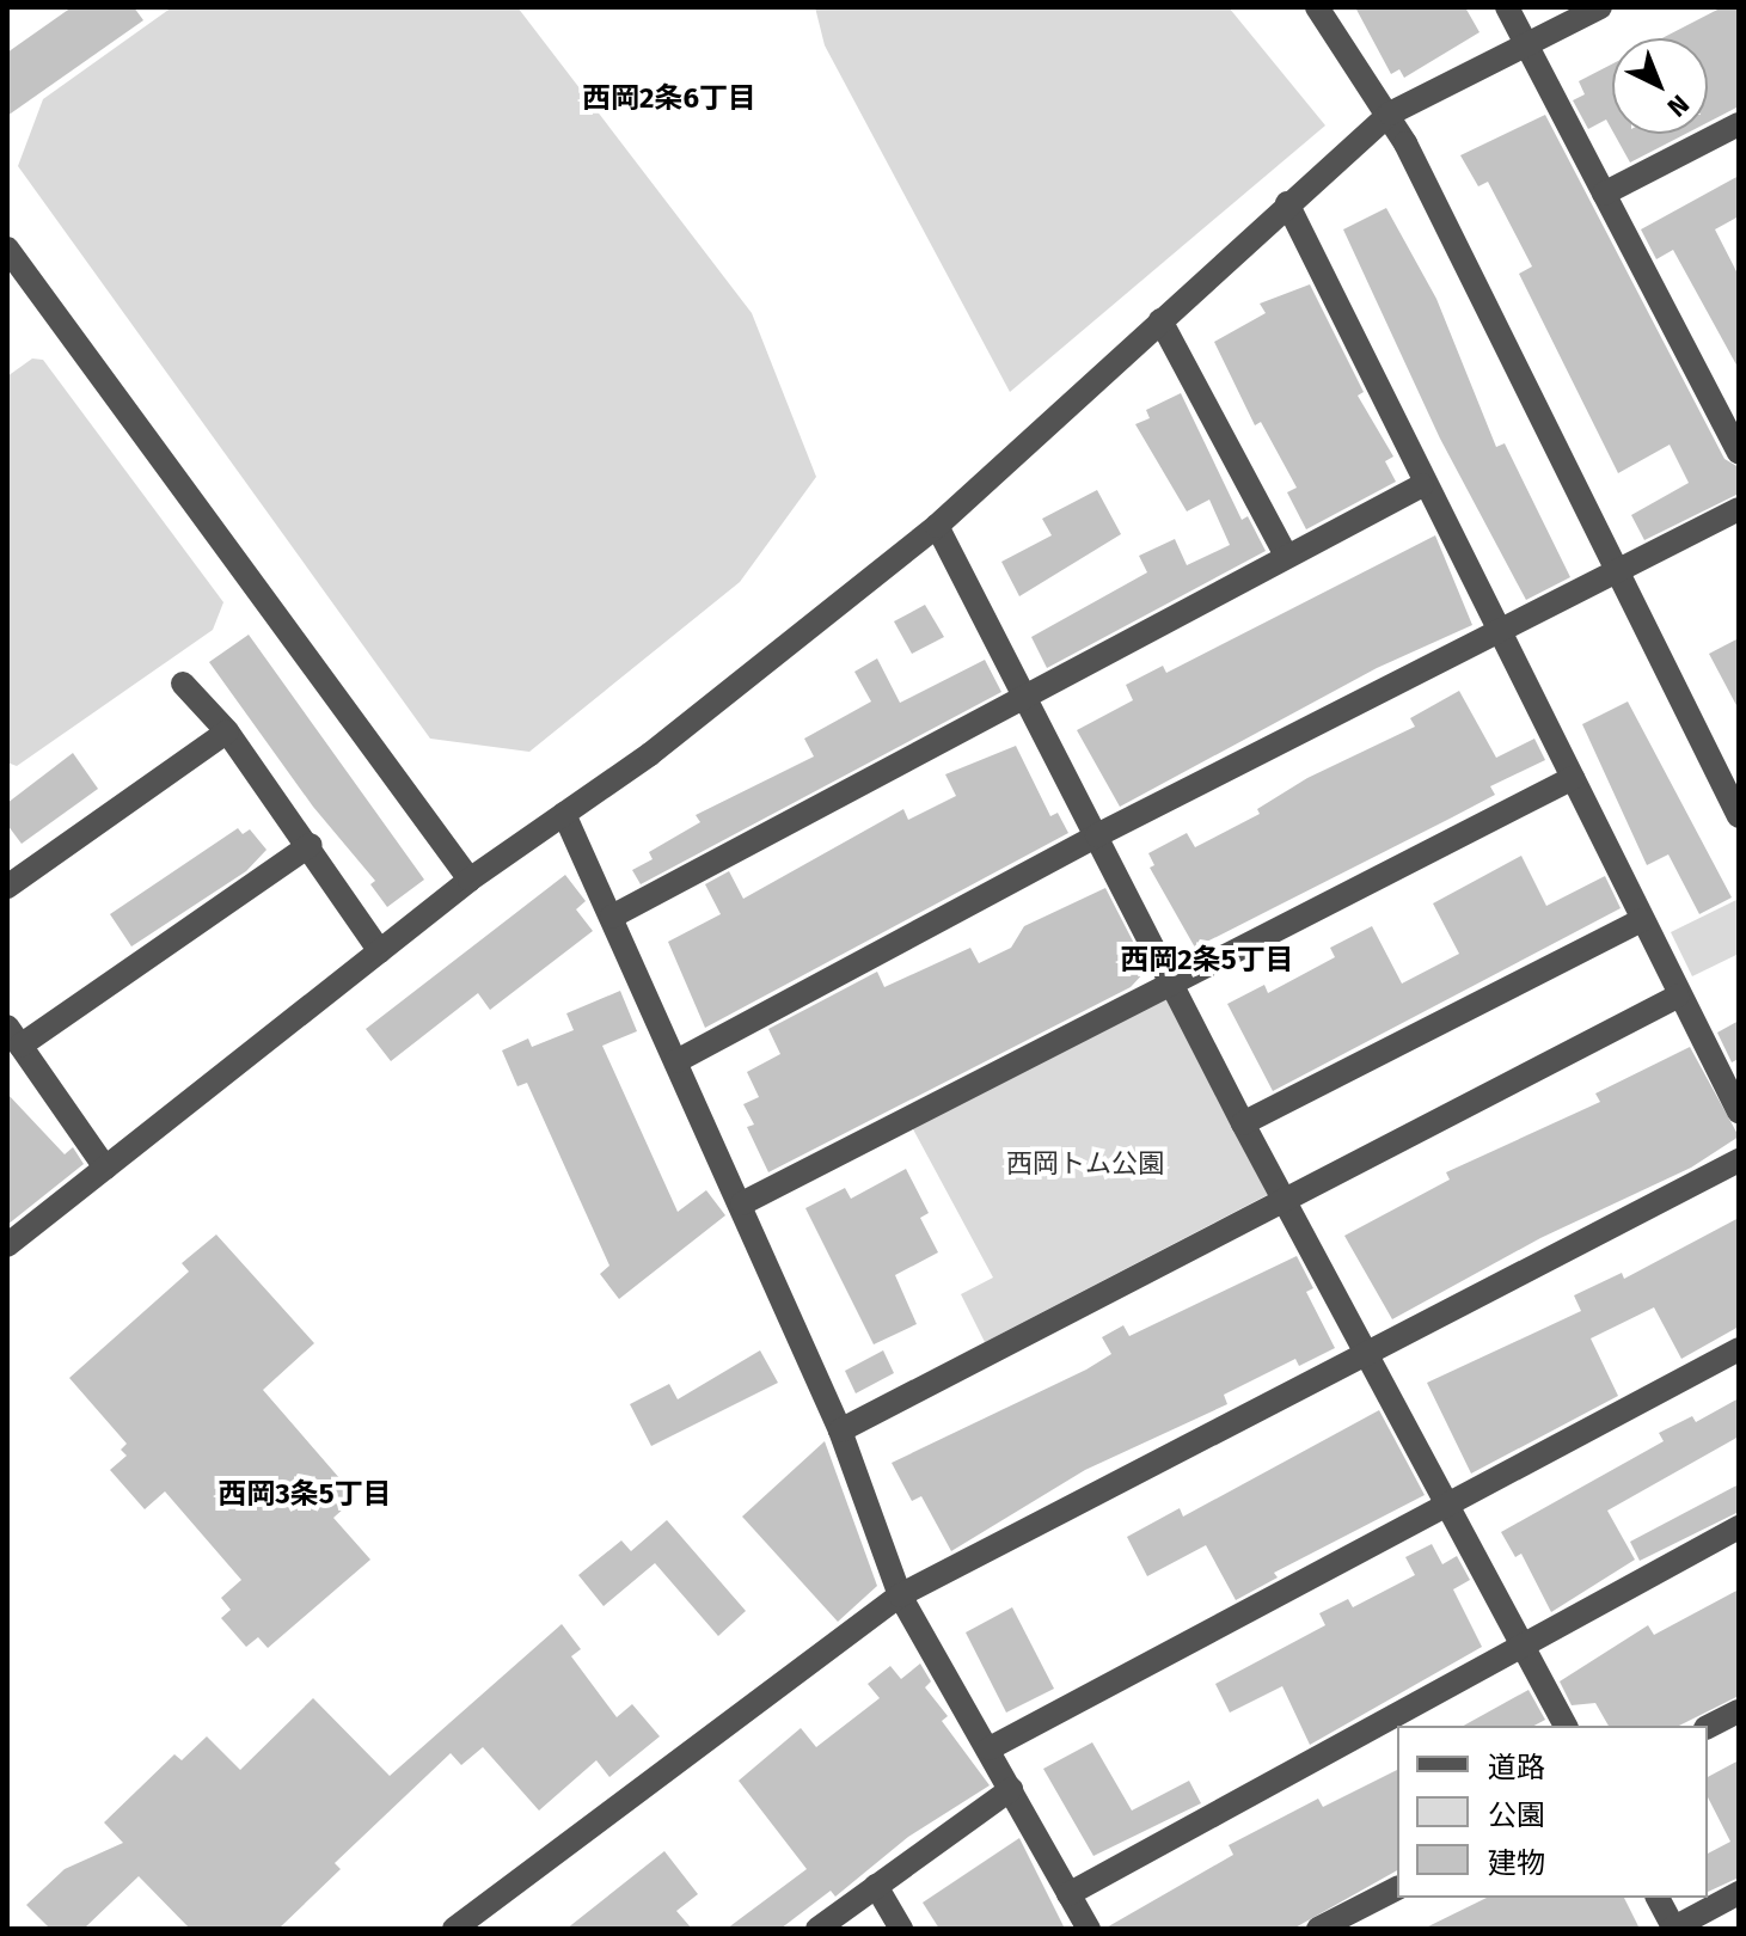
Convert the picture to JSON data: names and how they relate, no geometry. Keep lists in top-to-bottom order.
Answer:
{
  "districts": ["西岡2条6丁目", "西岡2条5丁目", "西岡3条5丁目"],
  "parks": ["西岡トム公園"],
  "legend": ["道路", "公園", "建物"],
  "north": "bottom right"
}
